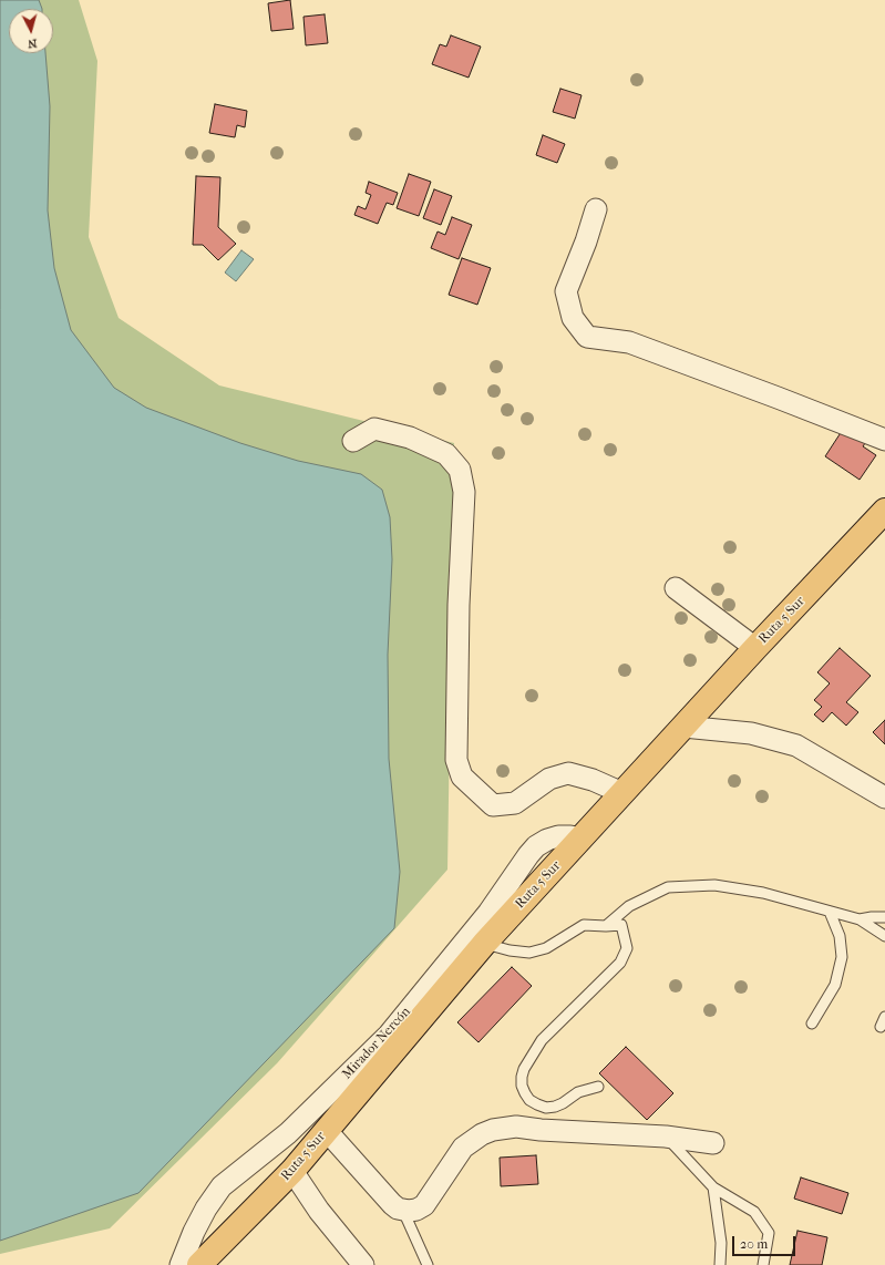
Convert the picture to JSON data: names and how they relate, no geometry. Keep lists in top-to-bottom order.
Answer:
{
  "streets": {
    "highway": ["Ruta 5 Sur"],
    "street": ["Mirador Nercón"]
  },
  "crossings": [
    ["Ruta 5 Sur", "Mirador Nercón"]
  ],
  "scale_bar": "20 m",
  "north": "bottom"
}
